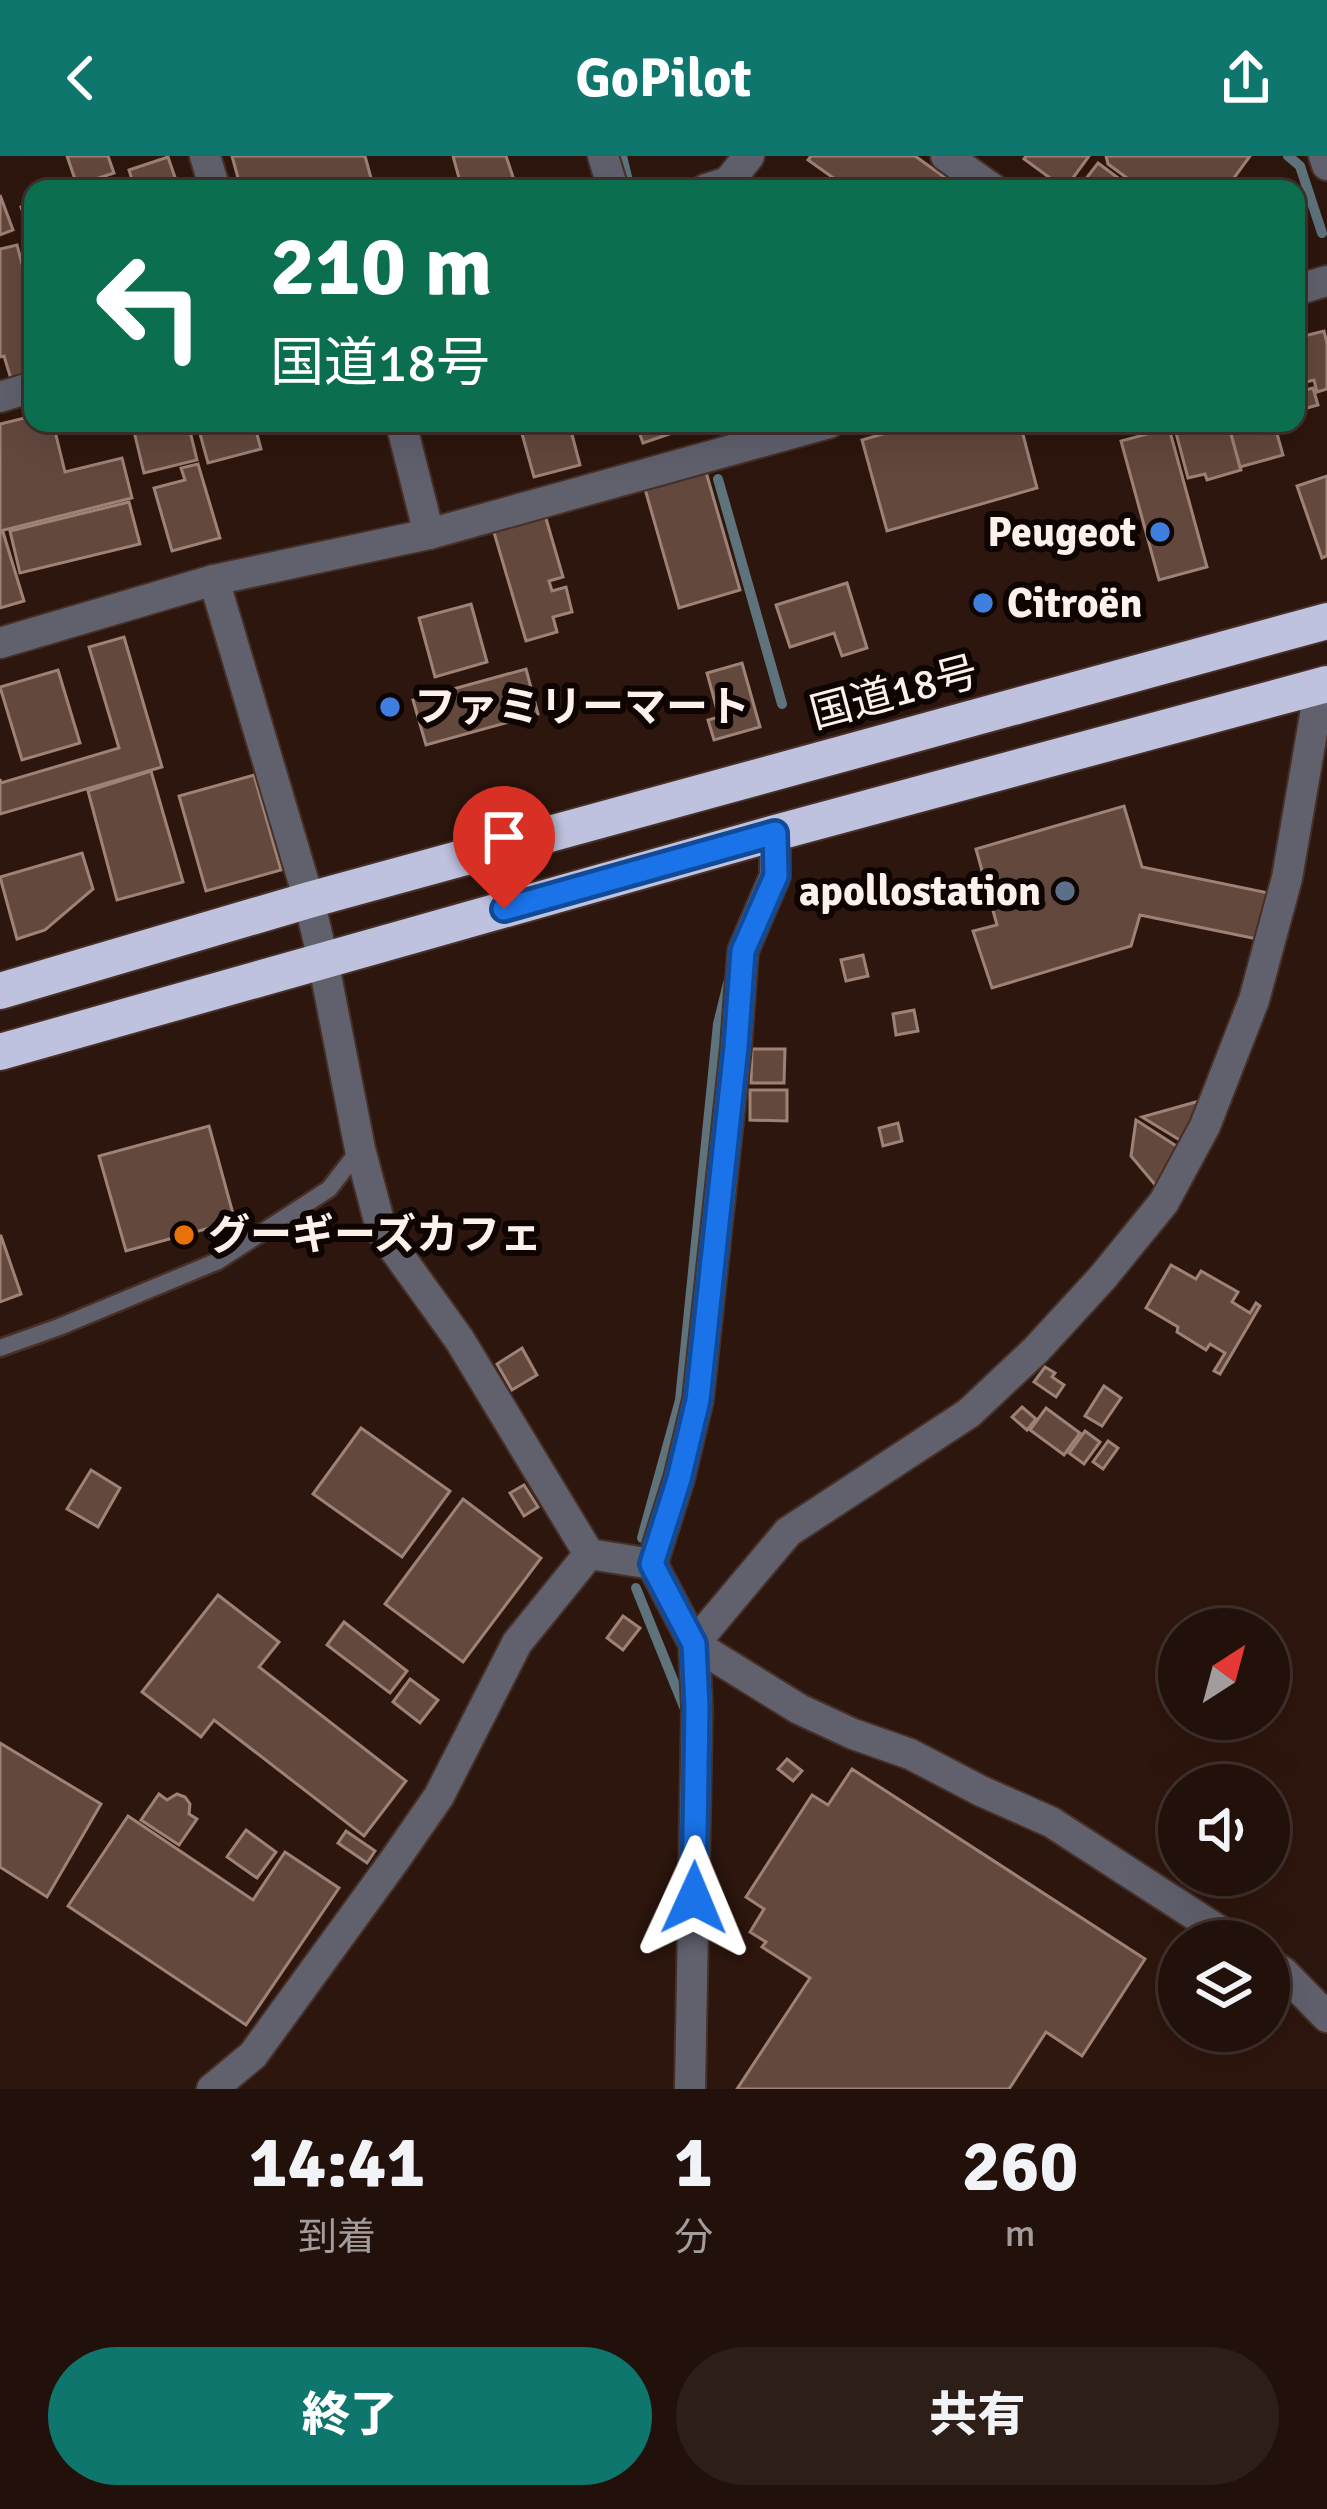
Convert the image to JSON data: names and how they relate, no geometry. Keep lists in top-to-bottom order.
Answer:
{
  "streets": {
    "highway": ["国道18号"]
  },
  "places": [
    "Peugeot",
    "Citroën",
    "ファミリーマート",
    "apollostation",
    "グーギーズカフェ"
  ],
  "north": "top right",
  "page": {
    "header": "GoPilot",
    "turn": ["210 m", "国道18号"],
    "eta": [
      "14:41",
      "到着",
      "1",
      "分",
      "260",
      "m"
    ],
    "buttons": ["終了", "共有"]
  }
}
